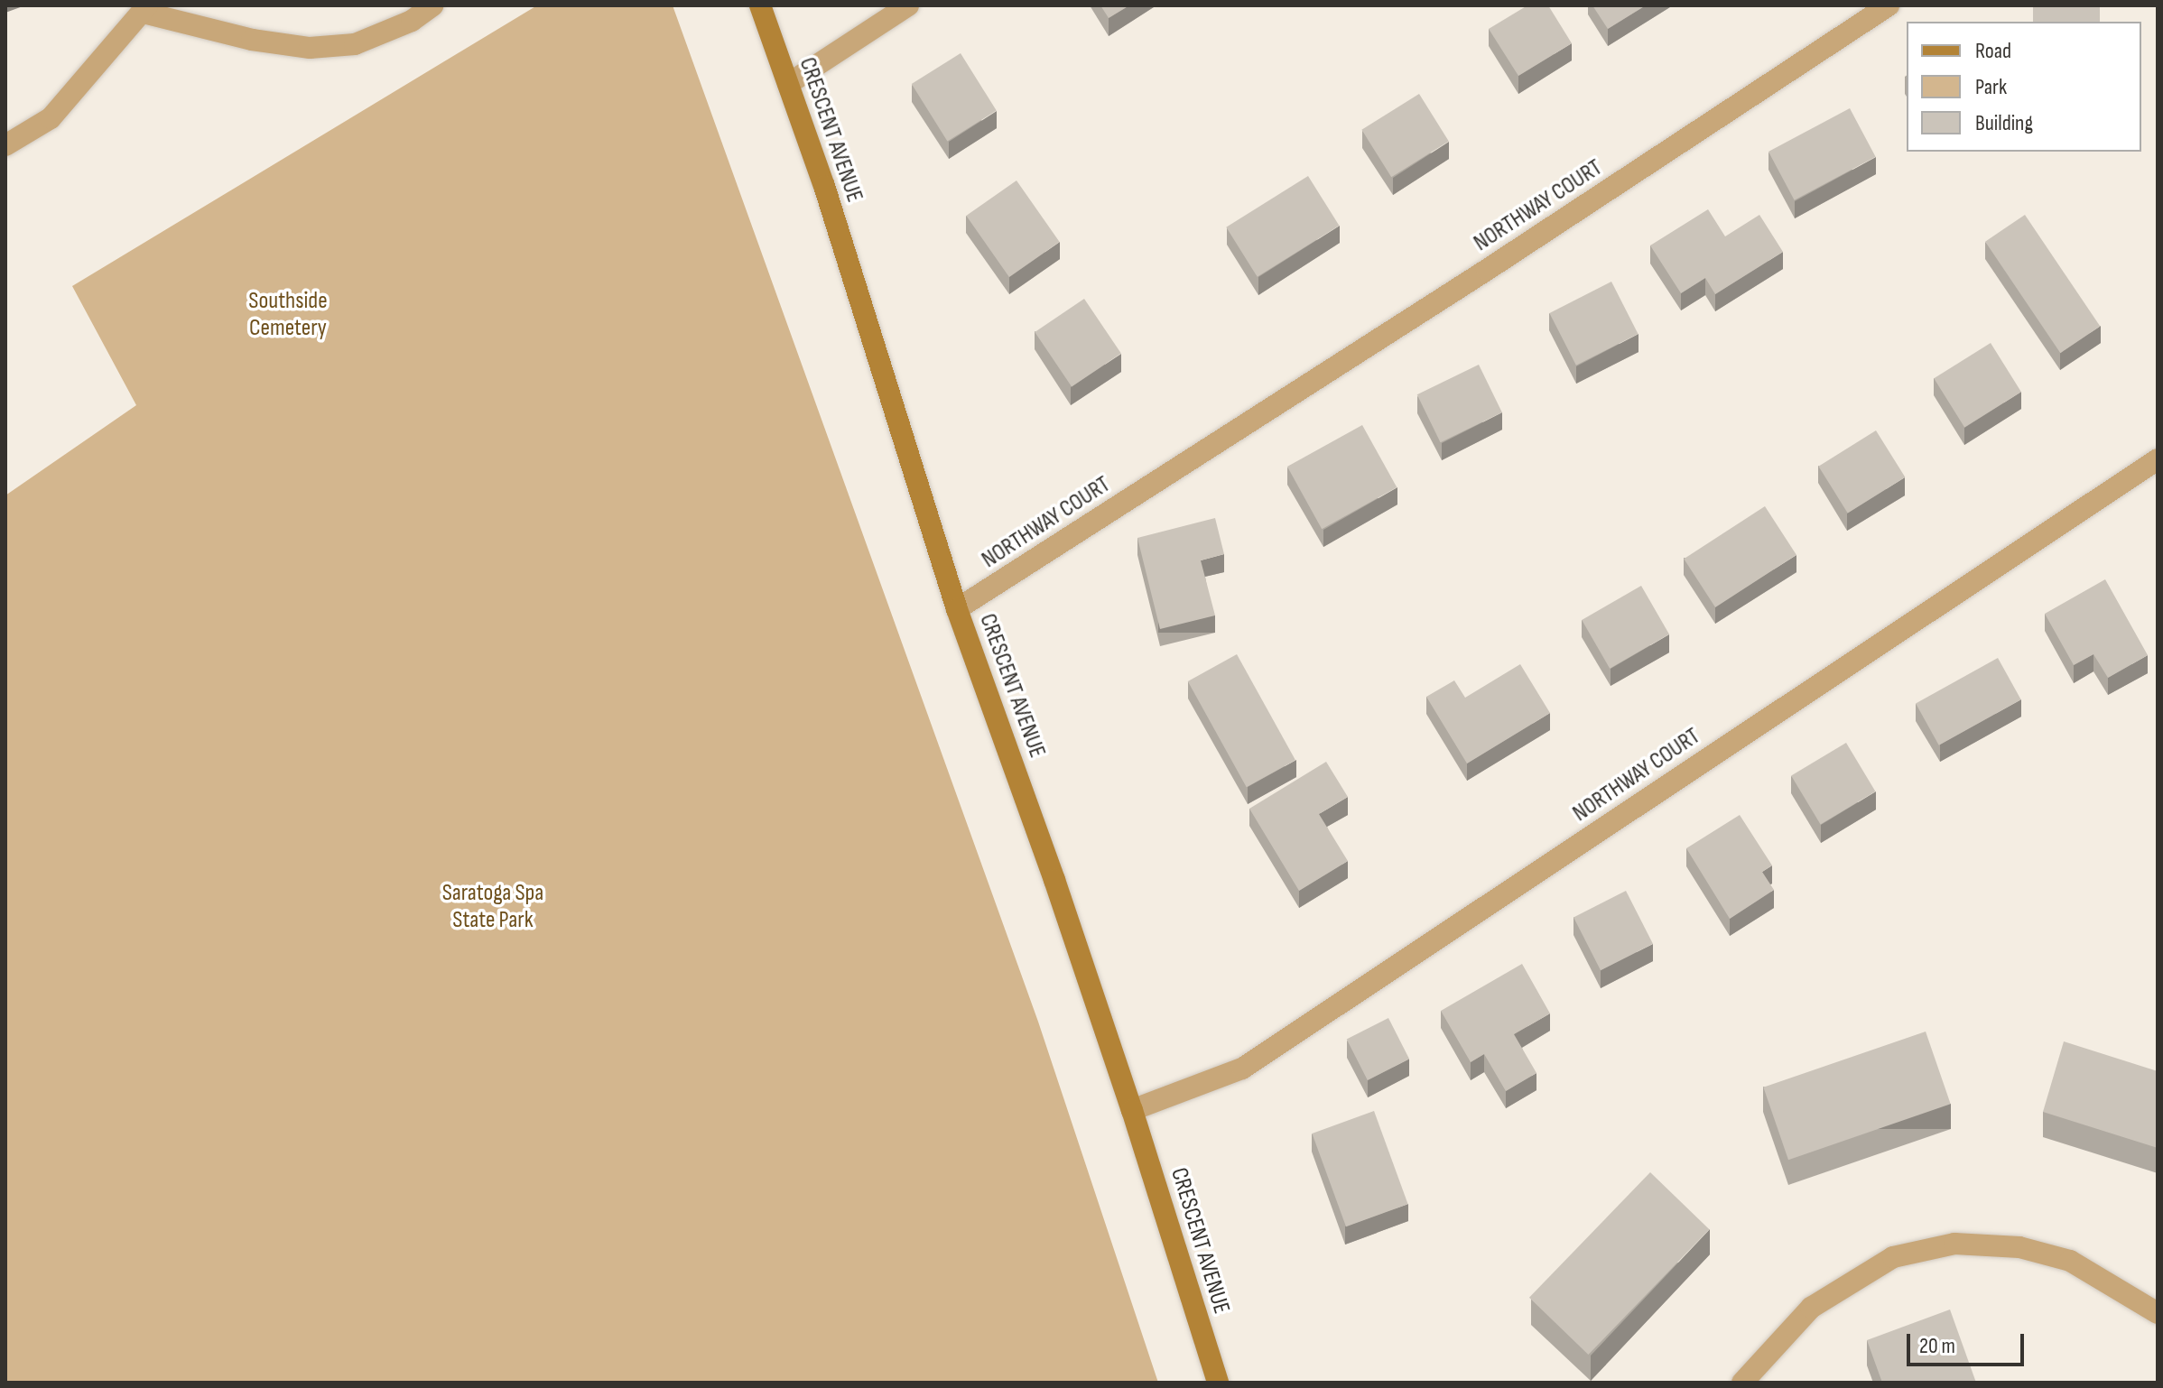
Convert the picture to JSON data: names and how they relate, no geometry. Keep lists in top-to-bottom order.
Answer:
{
  "streets": {
    "street": ["CRESCENT AVENUE", "NORTHWAY COURT"]
  },
  "crossings": [
    ["CRESCENT AVENUE", "NORTHWAY COURT"]
  ],
  "parks": ["Southside Cemetery", "Saratoga Spa State Park"],
  "legend": ["Road", "Park", "Building"],
  "scale_bar": "20 m"
}
